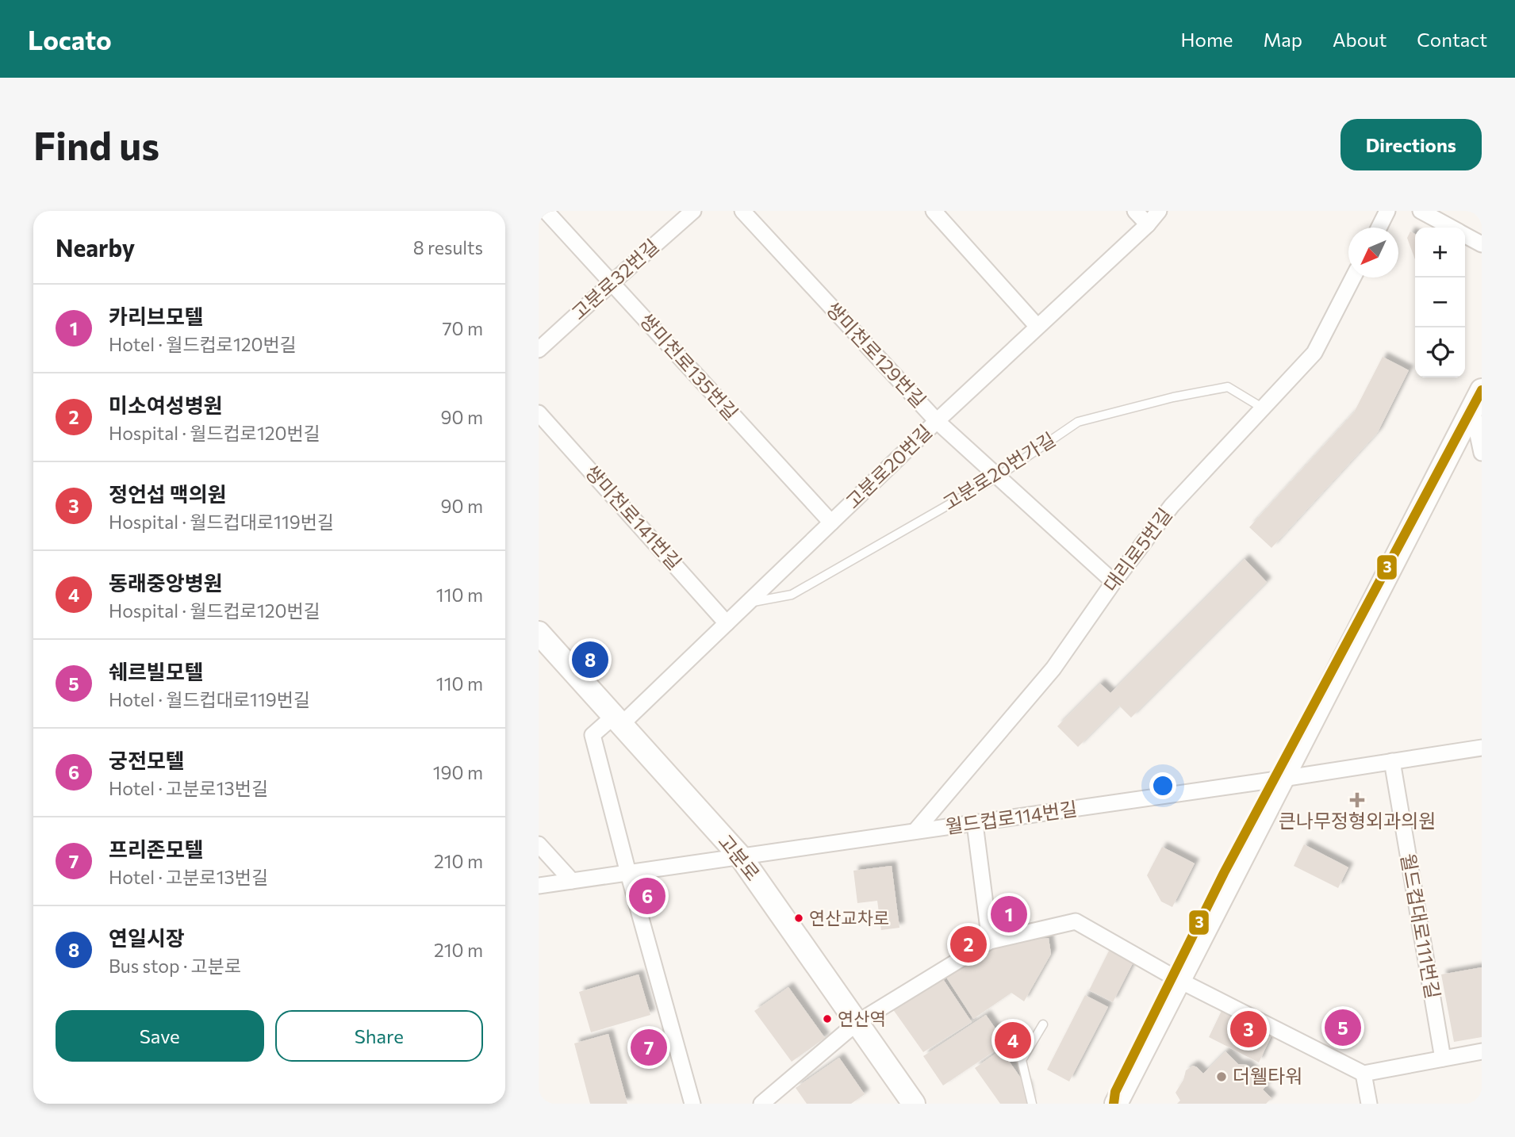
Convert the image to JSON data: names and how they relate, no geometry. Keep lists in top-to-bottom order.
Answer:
{
  "streets": {
    "main road": ["고분로"],
    "street": [
      "고분로32번길",
      "쌍미천로129번길",
      "쌍미천로135번길",
      "고분로20번길",
      "쌍미천로141번길",
      "대리로5번길",
      "월드컵로114번길",
      "월드컵대로111번길"
    ],
    "lane": ["고분로20번가길"]
  },
  "crossings": [
    ["고분로32번길", "쌍미천로135번길"],
    ["쌍미천로129번길", "고분로20번길"],
    ["쌍미천로129번길", "고분로20번가길"],
    ["쌍미천로129번길", "대리로5번길"],
    ["쌍미천로135번길", "고분로20번길"],
    ["고분로20번길", "고분로20번가길"],
    ["고분로20번길", "쌍미천로141번길"],
    ["고분로20번길", "월드컵로114번길"],
    ["고분로20번길", "고분로"],
    ["고분로20번가길", "대리로5번길"],
    ["대리로5번길", "월드컵로114번길"],
    ["월드컵로114번길", "고분로"]
  ],
  "places": {
    "health": ["큰나무정형외과의원"],
    "other": ["연산교차로", "연산역", "더웰타워"]
  },
  "lines": ["transit line 3"],
  "north": "bottom left",
  "page": {
    "header": "Locato",
    "nav": [
      "Home",
      "Map",
      "About",
      "Contact"
    ],
    "buttons": [
      "Directions",
      ["Save", "Share"]
    ],
    "title": "Find us",
    "heading": ["Nearby", "8 results"],
    "map_buttons": ["+", "−"],
    "list": [
      {
        "mark": "1",
        "name": "카리브모텔",
        "note": "Hotel · 월드컵로120번길",
        "value": "70 m"
      },
      {
        "mark": "2",
        "name": "미소여성병원",
        "note": "Hospital · 월드컵로120번길",
        "value": "90 m"
      },
      {
        "mark": "3",
        "name": "정언섭 맥의원",
        "note": "Hospital · 월드컵대로119번길",
        "value": "90 m"
      },
      {
        "mark": "4",
        "name": "동래중앙병원",
        "note": "Hospital · 월드컵로120번길",
        "value": "110 m"
      },
      {
        "mark": "5",
        "name": "쉐르빌모텔",
        "note": "Hotel · 월드컵대로119번길",
        "value": "110 m"
      },
      {
        "mark": "6",
        "name": "궁전모텔",
        "note": "Hotel · 고분로13번길",
        "value": "190 m"
      },
      {
        "mark": "7",
        "name": "프리존모텔",
        "note": "Hotel · 고분로13번길",
        "value": "210 m"
      },
      {
        "mark": "8",
        "name": "연일시장",
        "note": "Bus stop · 고분로",
        "value": "210 m"
      }
    ],
    "pins": [
      "8",
      "6",
      "1",
      "2",
      "5",
      "3",
      "4",
      "7"
    ]
  }
}
